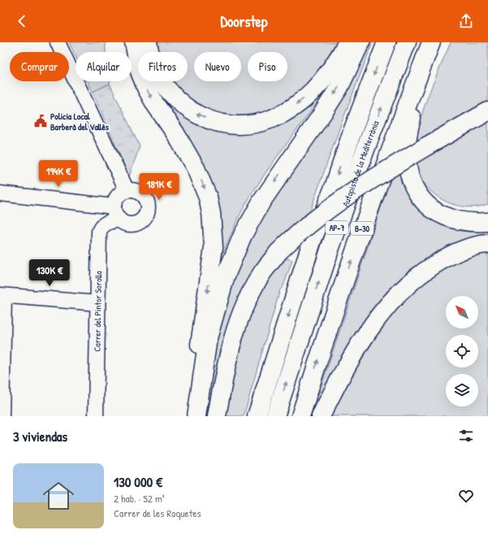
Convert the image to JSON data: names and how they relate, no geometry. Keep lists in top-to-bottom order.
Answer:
{
  "streets": {
    "main road": ["Autopista de la Mediterrània", "AP-7", "B-30"],
    "street": ["Carrer del Pintor Sorolla"]
  },
  "places": {
    "public building": ["Policia Local Barberà del Vallès"]
  },
  "north": "top left",
  "page": {
    "header": "Doorstep",
    "chip": [
      "Comprar",
      "Alquilar",
      "Filtros",
      "Nuevo",
      "Piso"
    ],
    "price": ["194K €", "181K €", "130K €"],
    "heading": "3 viviendas",
    "list": [
      {
        "name": "130 000 €",
        "note": "2 hab. · 52 m² · Carrer de les Roquetes"
      }
    ]
  }
}
